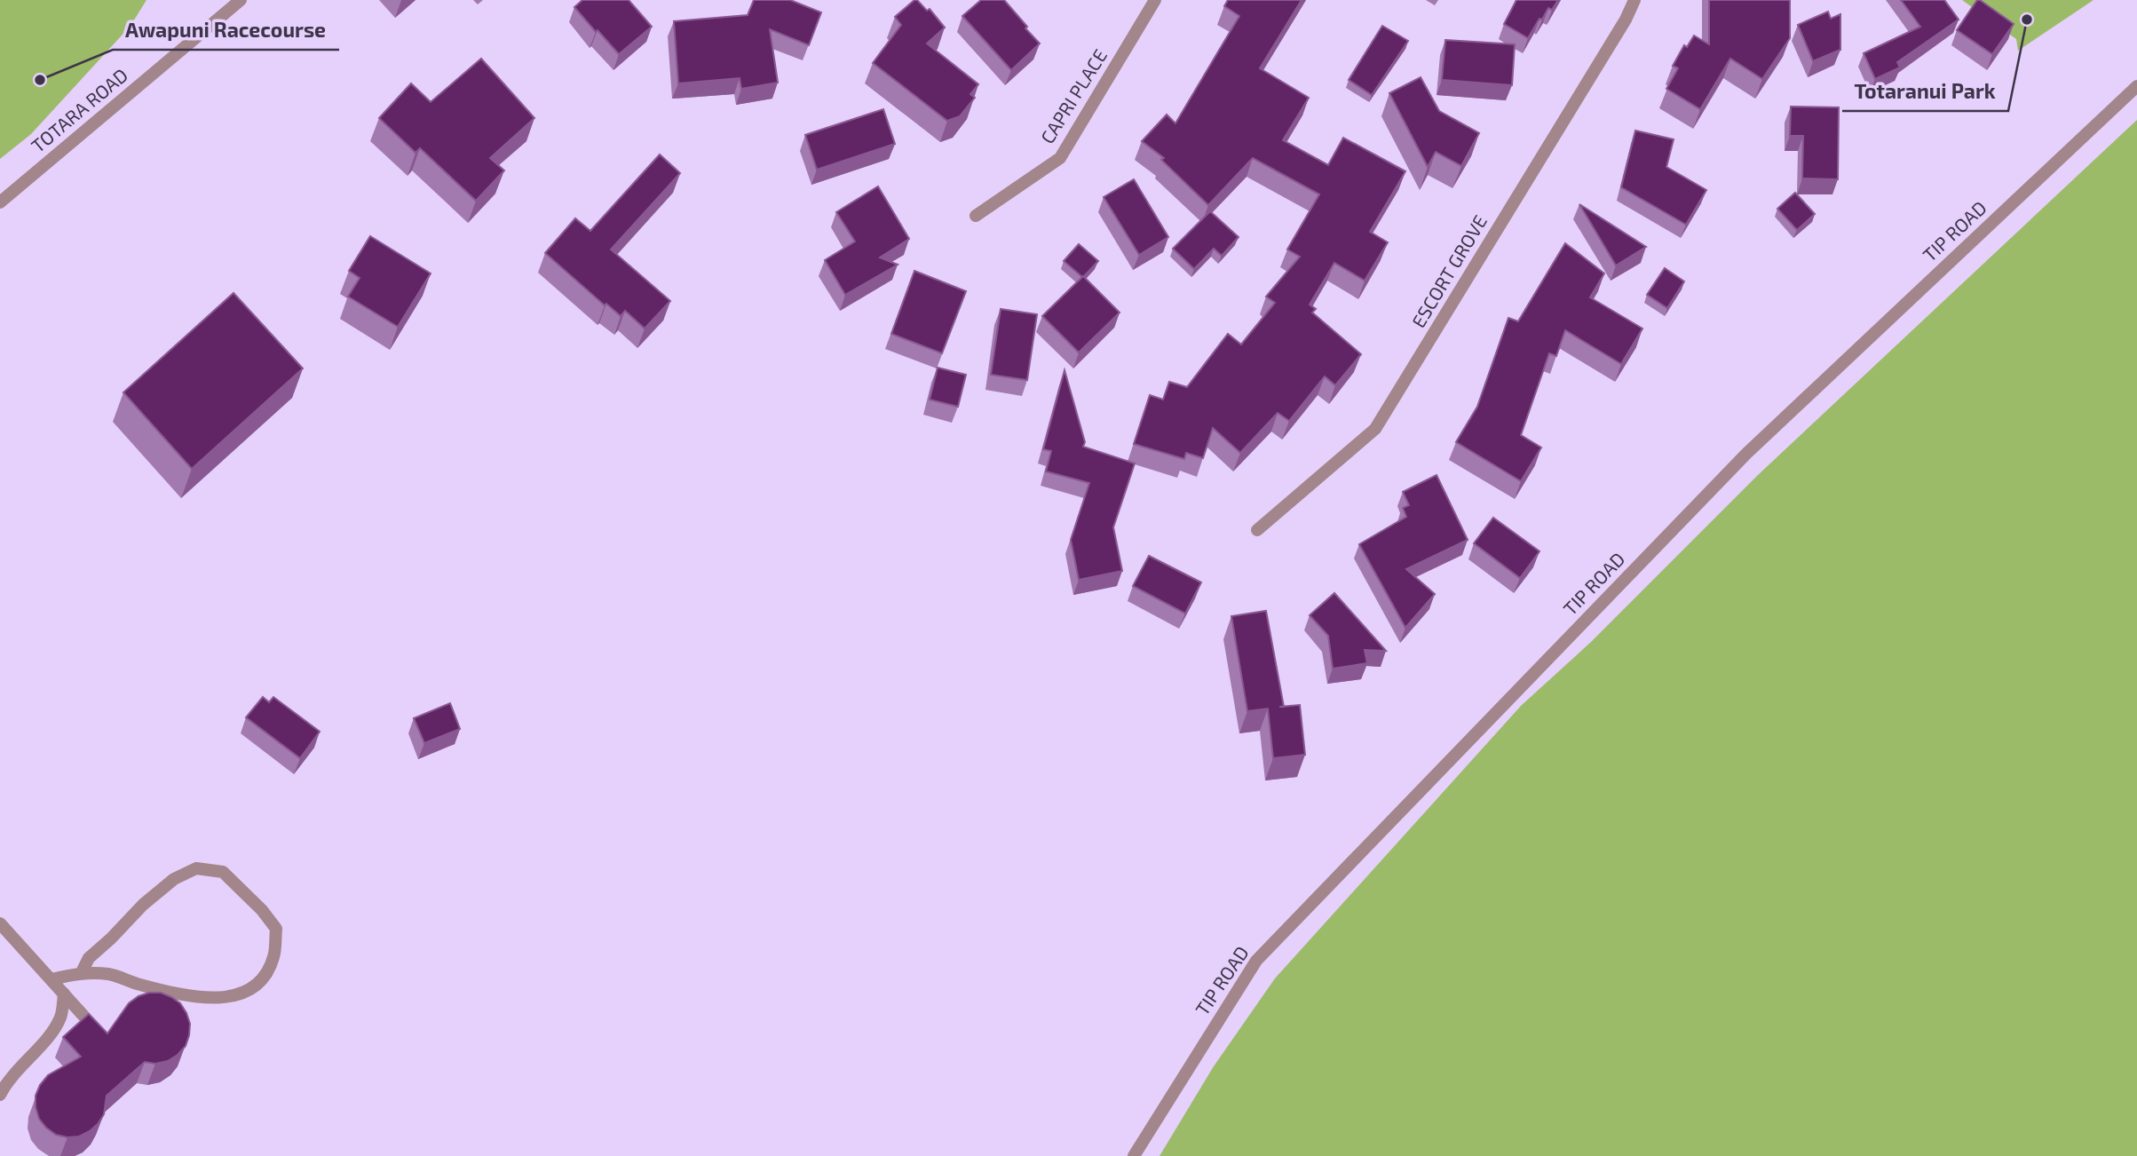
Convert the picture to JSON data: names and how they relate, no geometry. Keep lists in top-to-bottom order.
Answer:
{
  "streets": {
    "street": [
      "CAPRI PLACE",
      "TOTARA ROAD",
      "TIP ROAD",
      "ESCORT GROVE"
    ]
  },
  "places": ["Totaranui Park", "Awapuni Racecourse"]
}
